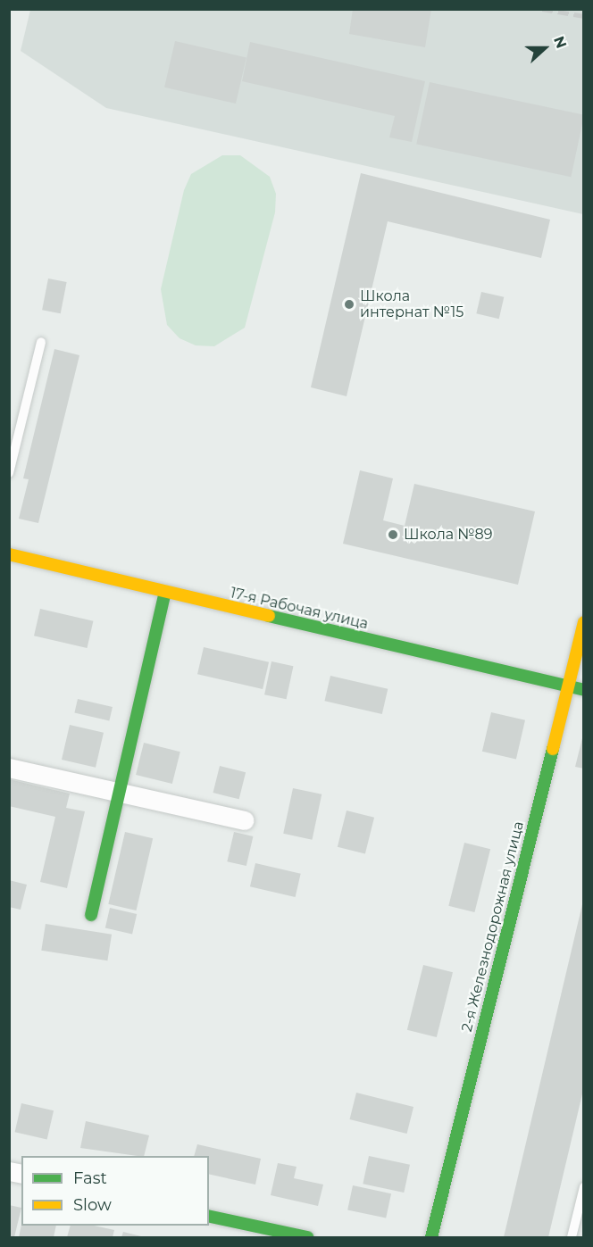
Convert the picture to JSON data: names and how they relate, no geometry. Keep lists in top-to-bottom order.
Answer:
{
  "streets": {
    "street": ["17-я Рабочая улица", "2-я Железнодорожная улица"]
  },
  "crossings": [
    ["17-я Рабочая улица", "2-я Железнодорожная улица"]
  ],
  "places": ["Школа интернат №15", "Школа №89"],
  "legend": ["Fast", "Slow"],
  "north": "right"
}
